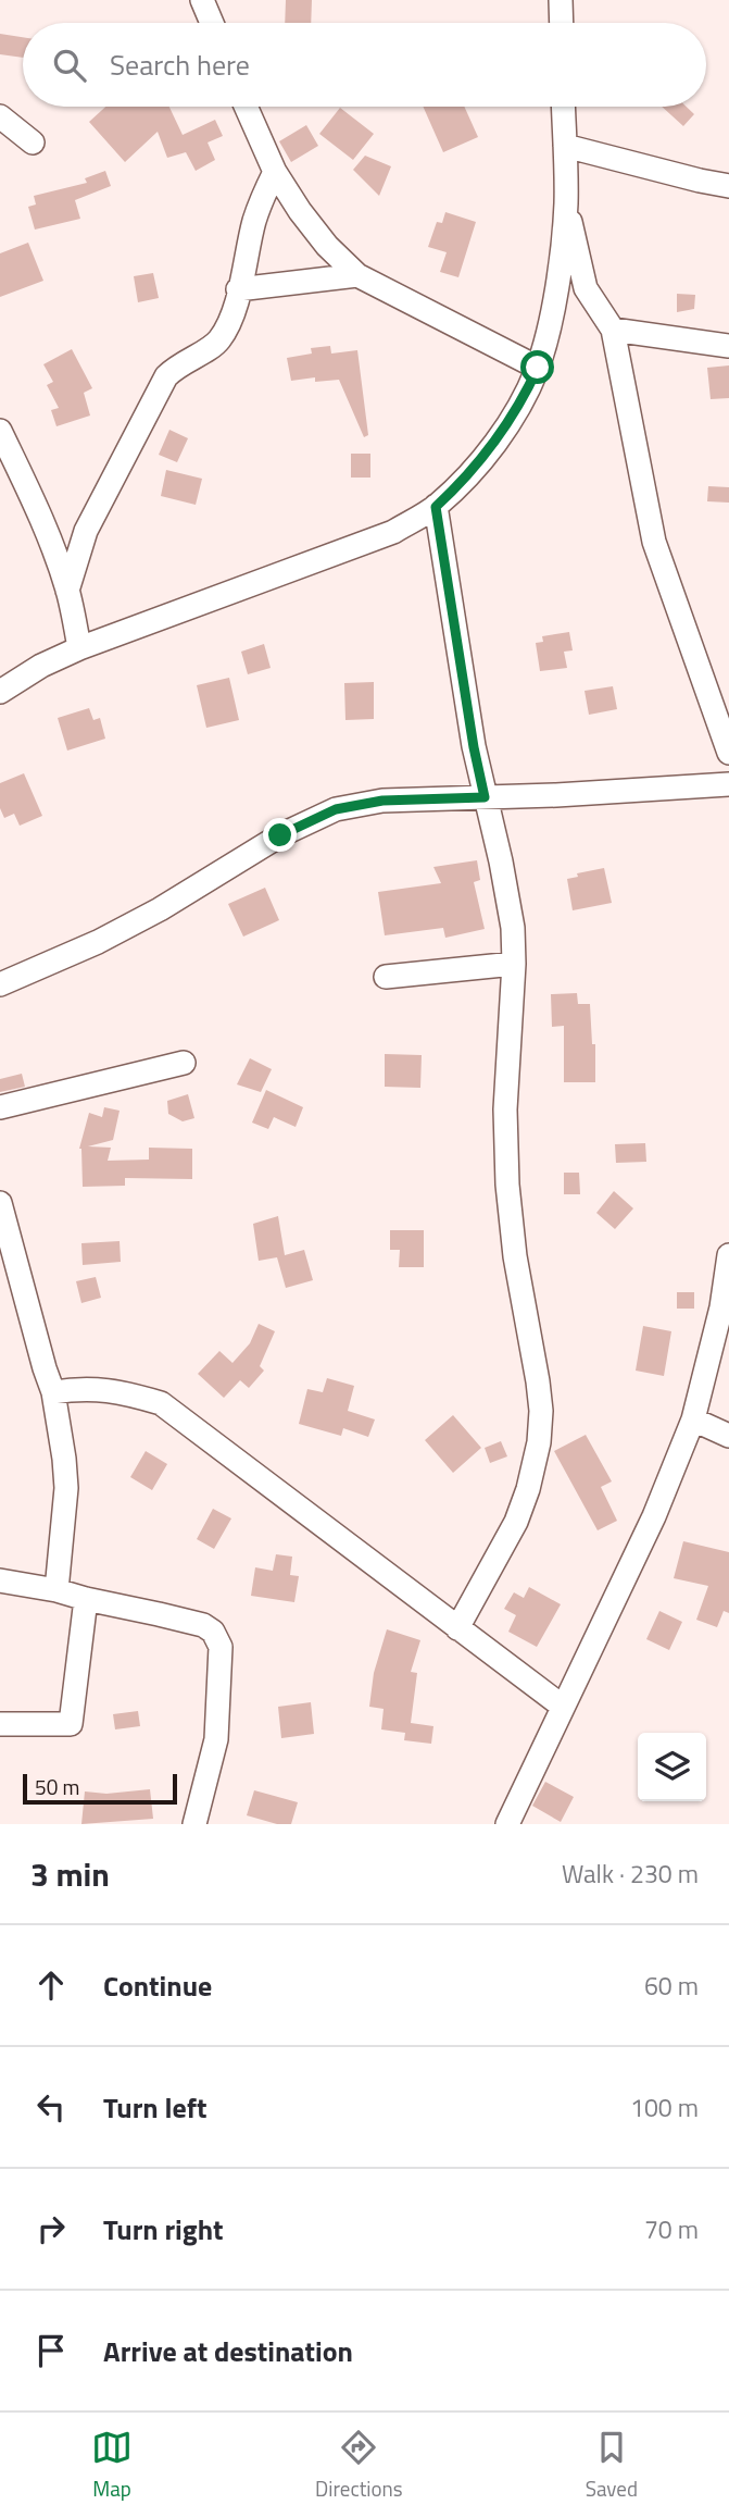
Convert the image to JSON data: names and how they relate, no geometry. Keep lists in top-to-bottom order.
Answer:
{
  "scale_bar": "50 m",
  "page": {
    "search": "Search here",
    "scale": "50 m",
    "heading": ["3 min", "Walk · 230 m"],
    "list": [
      ["Continue", "60 m"],
      ["Turn left", "100 m"],
      ["Turn right", "70 m"],
      "Arrive at destination"
    ],
    "nav": ["Map", "Directions", "Saved"]
  }
}
